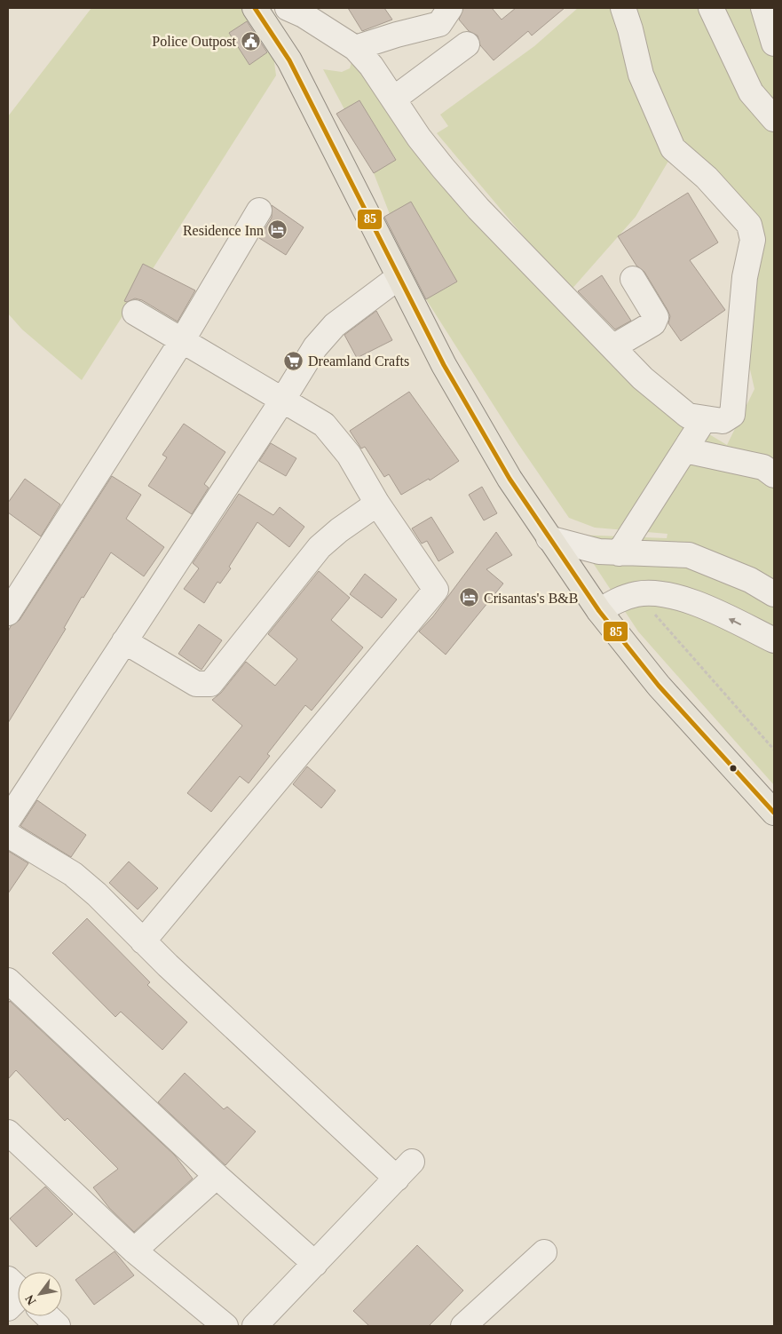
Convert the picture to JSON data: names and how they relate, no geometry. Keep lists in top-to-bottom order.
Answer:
{
  "places": {
    "public building": ["Police Outpost"],
    "hotel": ["Residence Inn", "Crisantas's B&B"],
    "supermarket": ["Dreamland Crafts"]
  },
  "lines": ["transit line 85"],
  "north": "bottom left"
}
